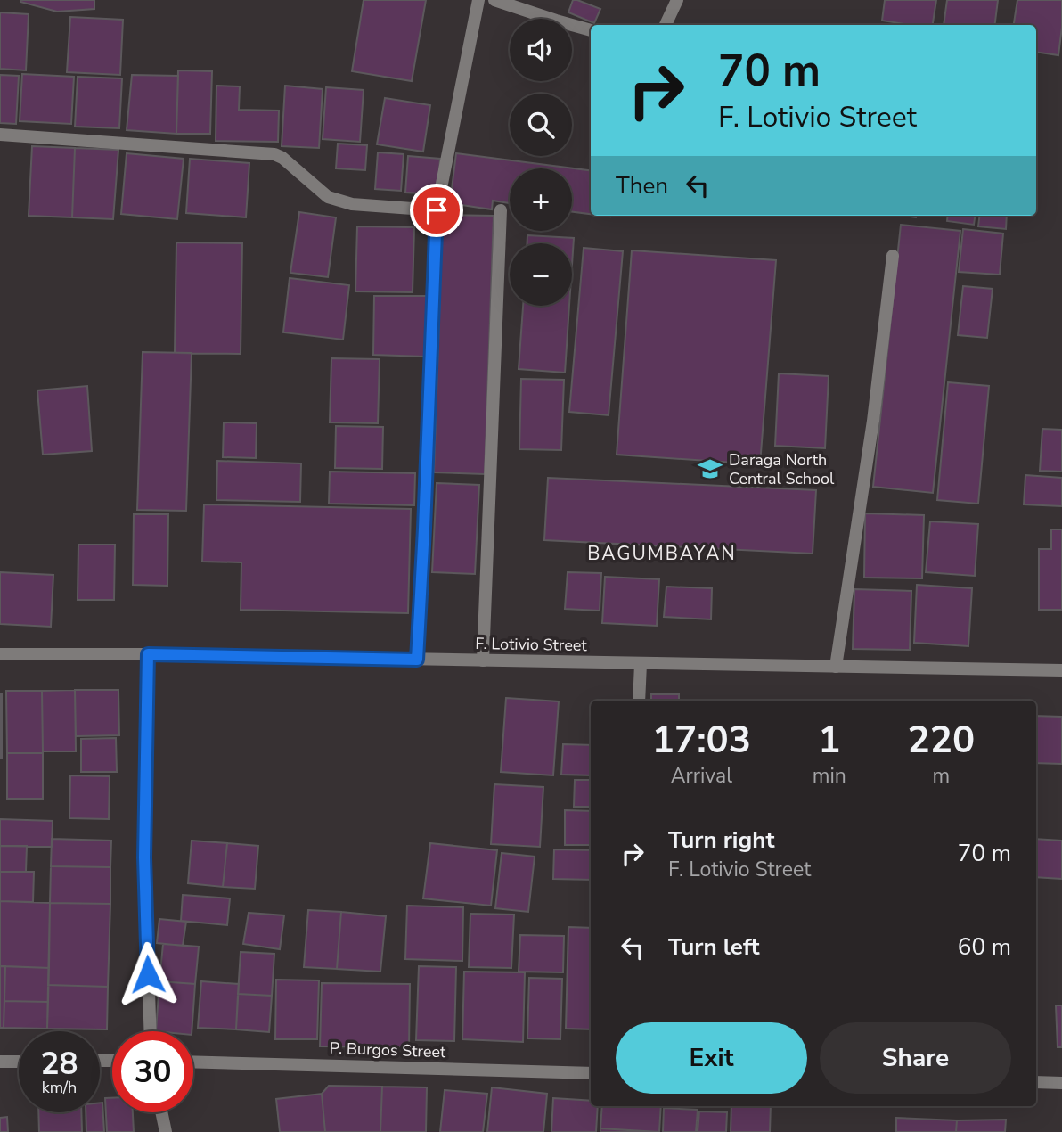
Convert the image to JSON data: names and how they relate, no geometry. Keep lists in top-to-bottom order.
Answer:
{
  "streets": {
    "street": ["F. Lotivio Street", "P. Burgos Street"]
  },
  "districts": ["BAGUMBAYAN"],
  "places": {
    "school or university": ["Daraga North Central School"]
  },
  "page": {
    "map_buttons": ["+", "−"],
    "turn": ["70 m", "F. Lotivio Street"],
    "then": "Then",
    "eta": [
      "17:03",
      "Arrival",
      "1",
      "min",
      "220",
      "m"
    ],
    "list": [
      {
        "name": "Turn right",
        "note": "F. Lotivio Street",
        "value": "70 m"
      },
      {
        "name": "Turn left",
        "value": "60 m"
      }
    ],
    "buttons": ["Exit", "Share"],
    "speed": "28 km/h",
    "limit": "30"
  }
}
